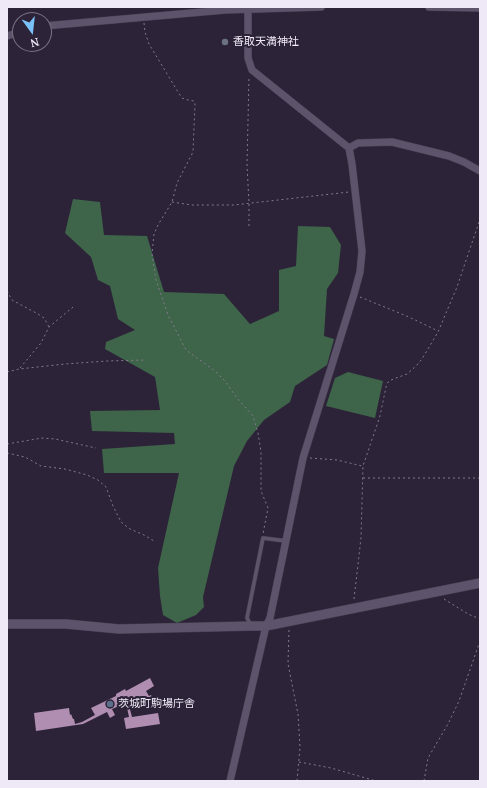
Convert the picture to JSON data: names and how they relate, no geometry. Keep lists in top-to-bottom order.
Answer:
{
  "places": ["香取天満神社", "茨城町駒場庁舎"],
  "north": "bottom"
}
